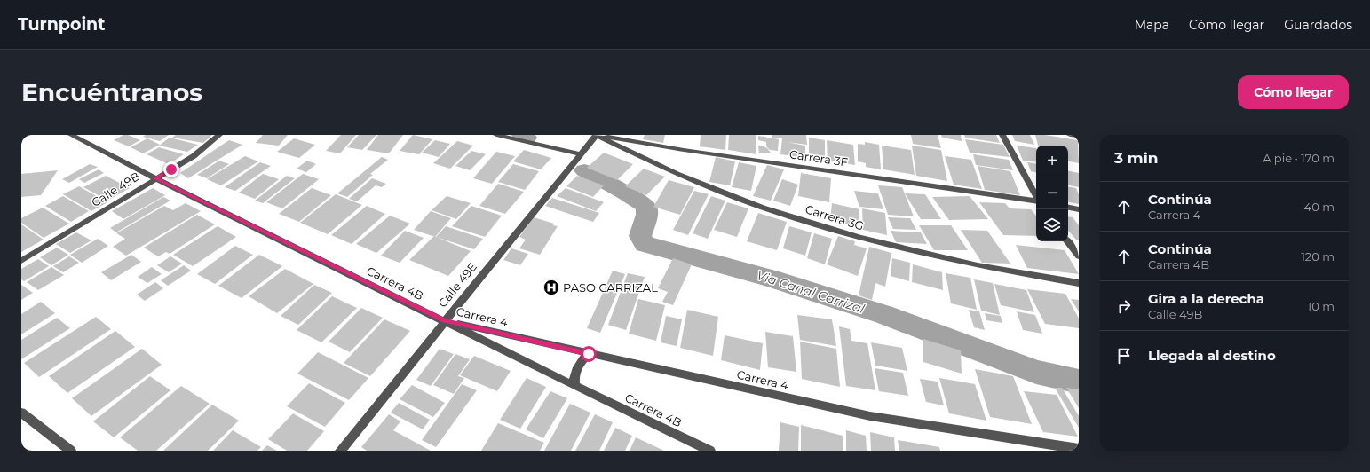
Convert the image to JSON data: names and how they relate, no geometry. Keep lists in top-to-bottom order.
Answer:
{
  "streets": {
    "street": [
      "Carrera 3F",
      "Calle 49B",
      "Carrera 3G",
      "Carrera 4B",
      "Calle 49E",
      "Carrera 4"
    ]
  },
  "crossings": [
    ["Carrera 3F", "Carrera 3G"],
    ["Carrera 3F", "Calle 49E"],
    ["Calle 49B", "Carrera 4B"],
    ["Carrera 3G", "Calle 49E"],
    ["Carrera 4B", "Calle 49E"],
    ["Carrera 4B", "Carrera 4"],
    ["Calle 49E", "Carrera 4"]
  ],
  "water": ["Via Canal Carrizal"],
  "places": {
    "hospital": ["PASO CARRIZAL"]
  },
  "page": {
    "header": "Turnpoint",
    "nav": ["Mapa", "Cómo llegar", "Guardados"],
    "buttons": "Cómo llegar",
    "title": "Encuéntranos",
    "heading": ["3 min", "A pie · 170 m"],
    "map_buttons": ["+", "−"],
    "list": [
      ["Continúa", "Carrera 4", "40 m"],
      ["Continúa", "Carrera 4B", "120 m"],
      ["Gira a la derecha", "Calle 49B", "10 m"],
      "Llegada al destino"
    ]
  }
}
